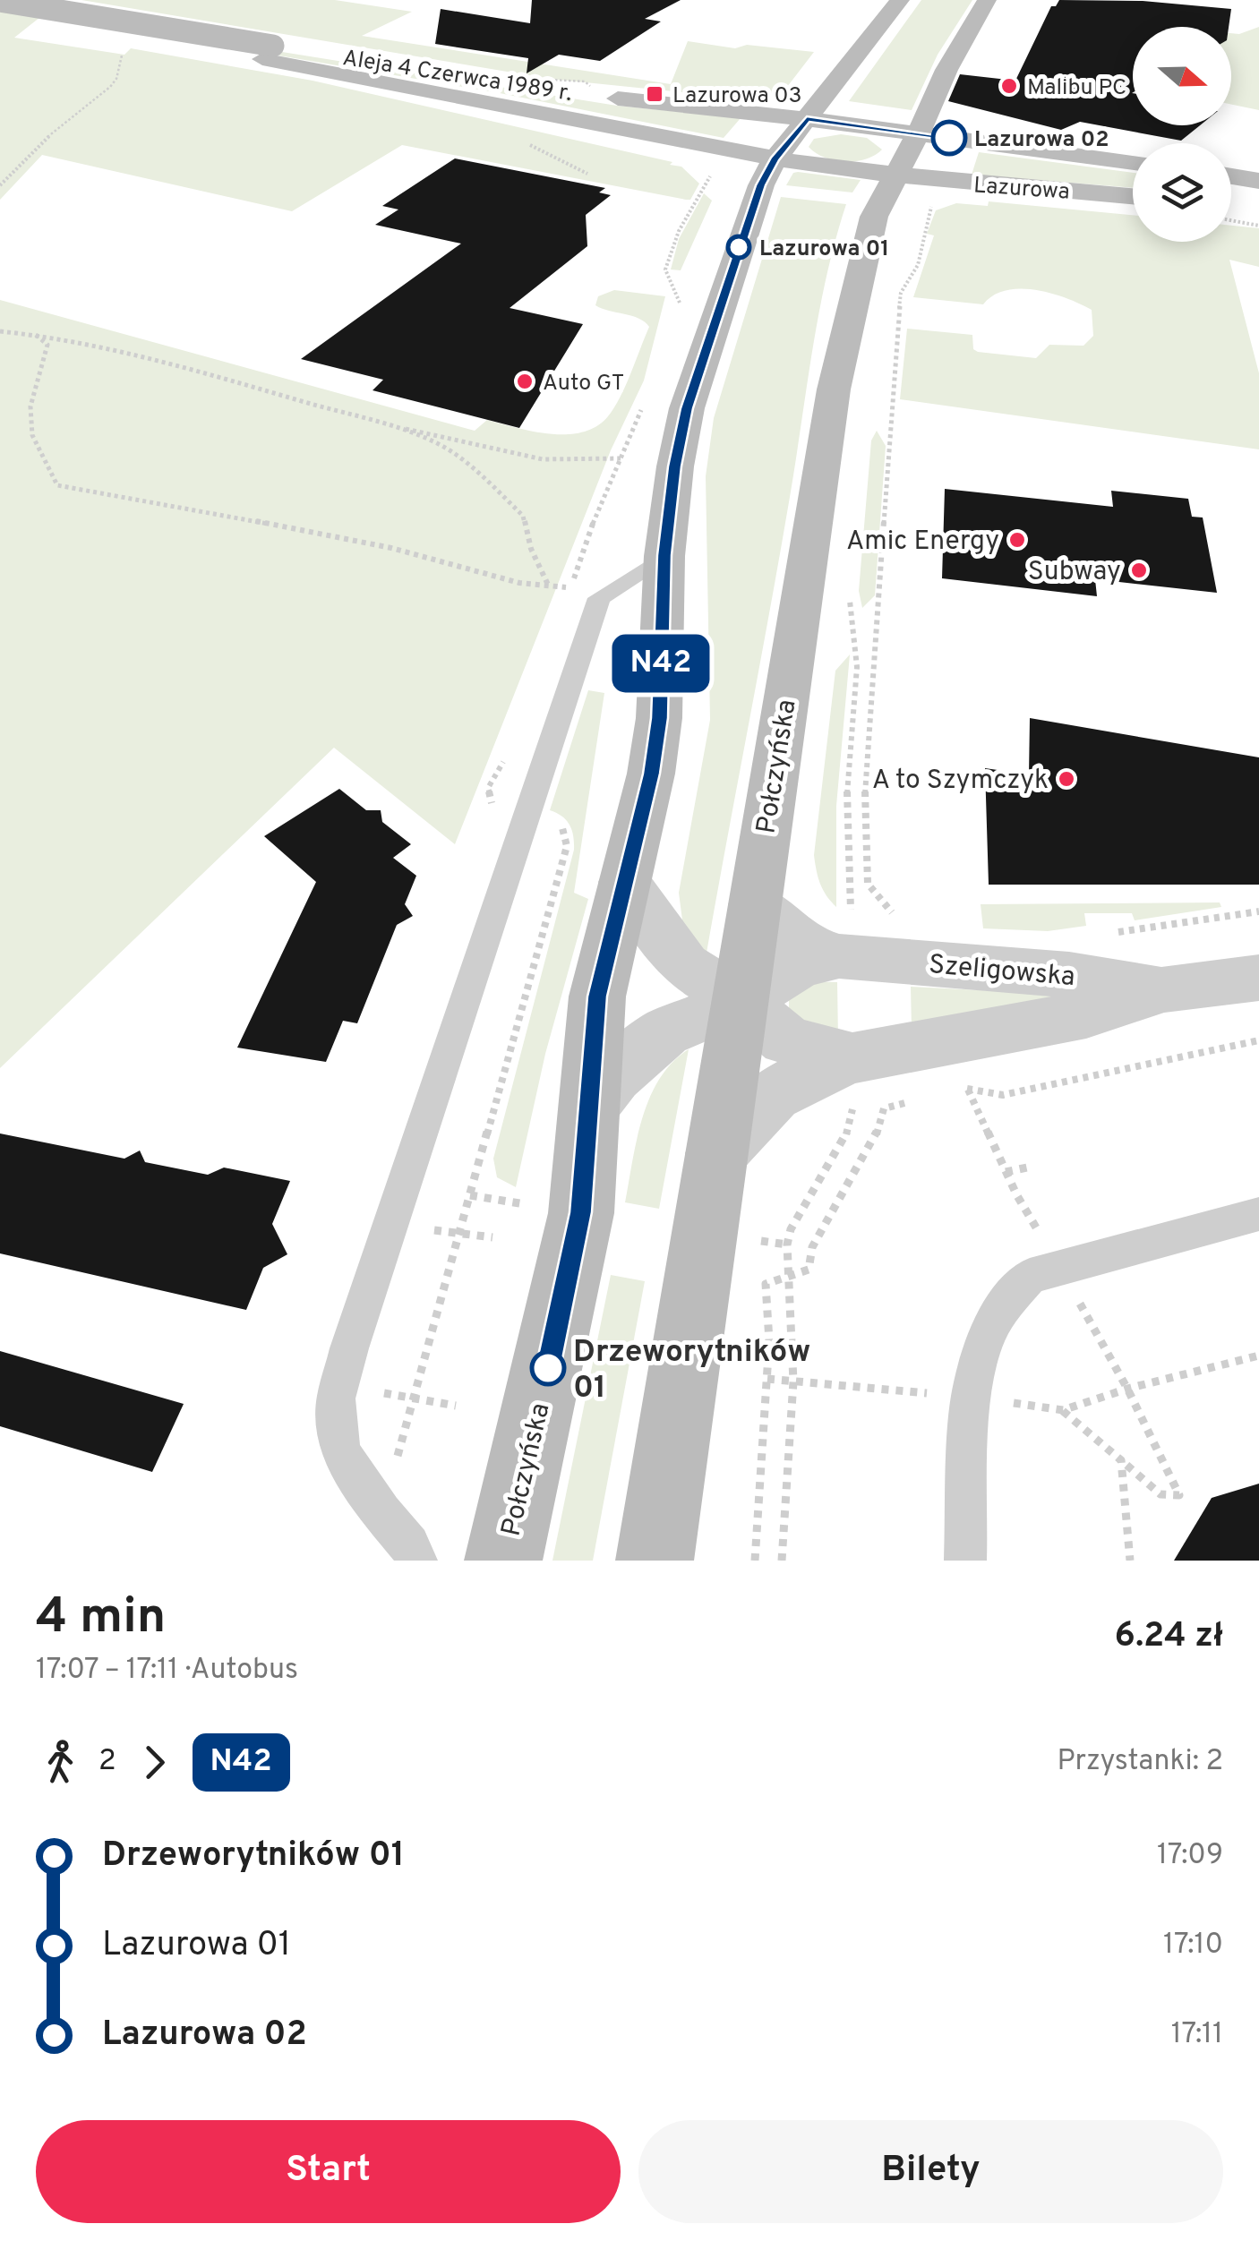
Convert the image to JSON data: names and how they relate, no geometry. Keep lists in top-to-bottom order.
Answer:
{
  "streets": {
    "main road": ["Aleja 4 Czerwca 1989 r.", "Lazurowa", "Połczyńska"],
    "street": ["Szeligowska"]
  },
  "crossings": [
    ["Aleja 4 Czerwca 1989 r.", "Lazurowa"],
    ["Aleja 4 Czerwca 1989 r.", "Połczyńska"],
    ["Lazurowa", "Połczyńska"],
    ["Połczyńska", "Szeligowska"]
  ],
  "places": {
    "other": [
      "Malibu PC",
      "Lazurowa 02",
      "Lazurowa 01",
      "Auto GT",
      "Amic Energy",
      "Subway",
      "A to Szymczyk",
      "Drzeworytników 01"
    ],
    "transit": ["Lazurowa 03"]
  },
  "lines": ["bus line N42"],
  "north": "right",
  "page": {
    "on_map": "N42",
    "heading": ["4 min", "17:07 – 17:11 · Autobus", "6.24 zł"],
    "legs": ["2", "N42", "Przystanki: 2"],
    "list": [
      {
        "name": "Drzeworytników 01",
        "value": "17:09"
      },
      {
        "name": "Lazurowa 01",
        "value": "17:10"
      },
      {
        "name": "Lazurowa 02",
        "value": "17:11"
      }
    ],
    "buttons": ["Start", "Bilety"]
  }
}
